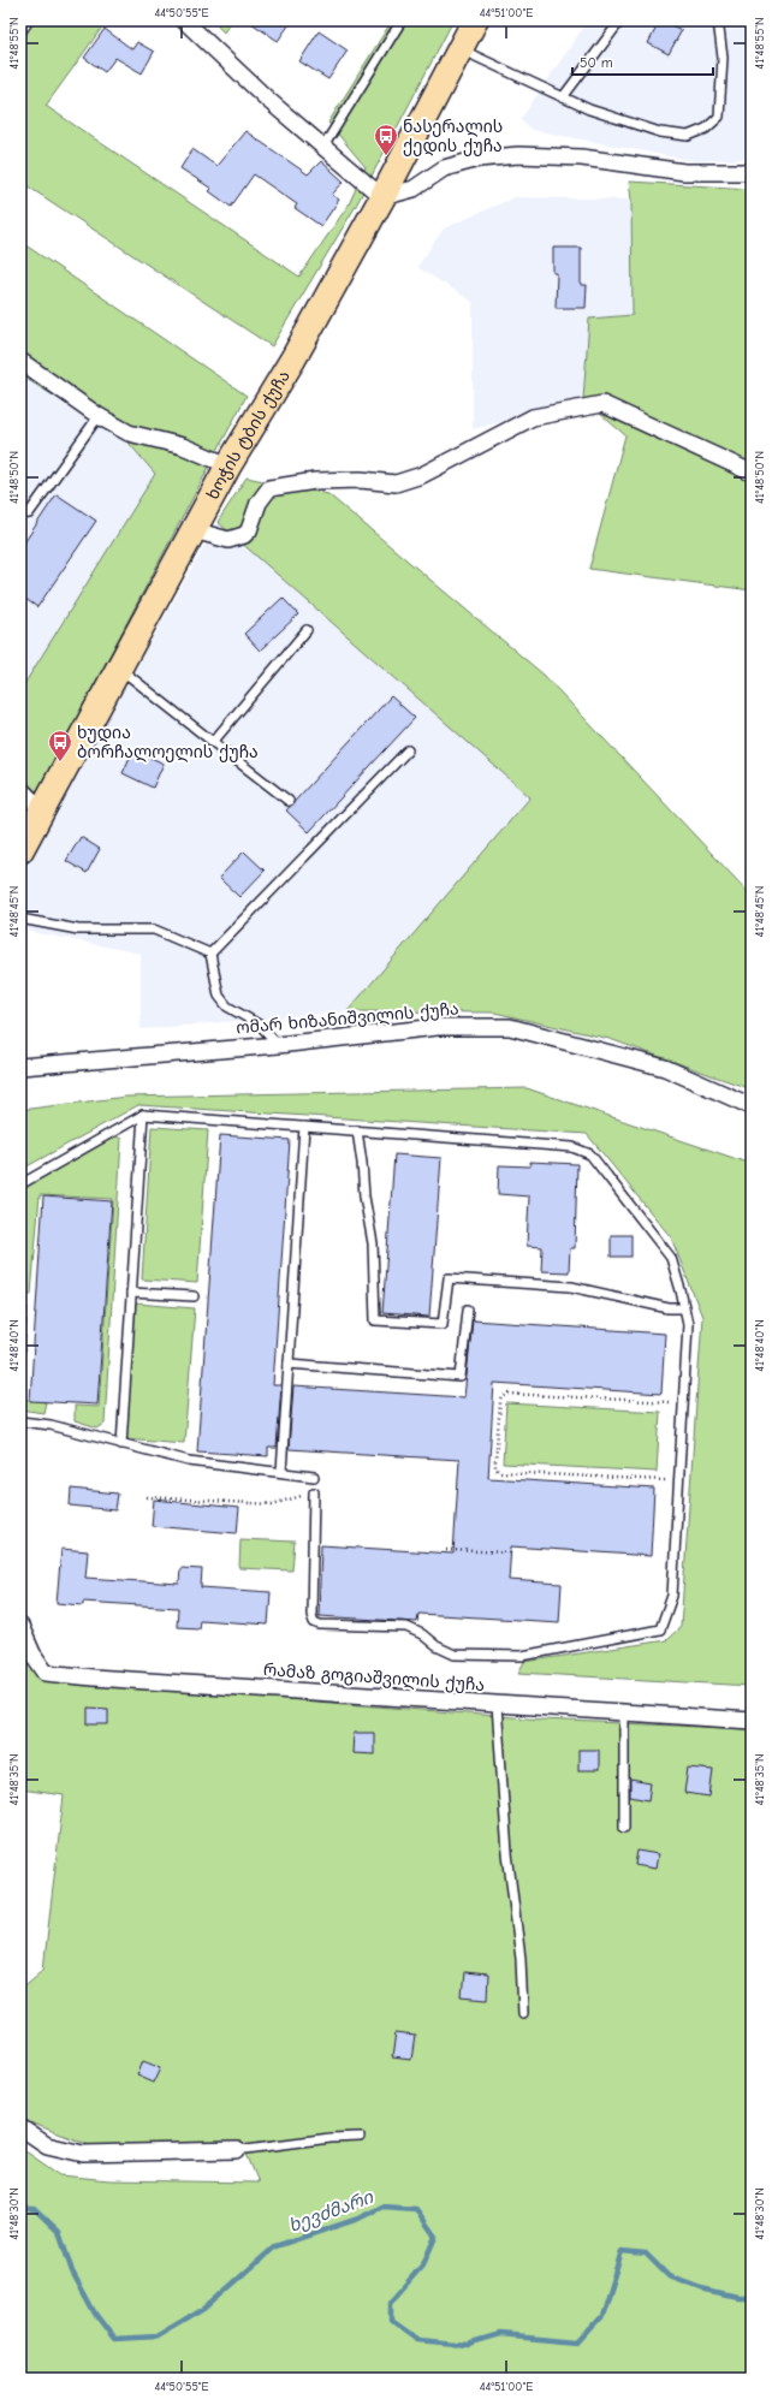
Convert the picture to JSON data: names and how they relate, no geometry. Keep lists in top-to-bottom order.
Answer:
{
  "streets": {
    "main road": ["ხოჭის ტბის ქუჩა"],
    "street": ["ომარ ხიზანიშვილის ქუჩა", "რამაზ გოგიაშვილის ქუჩა"]
  },
  "water": ["ხევძმარი"],
  "places": {
    "bus stop": ["ნასერალის ქედის ქუჩა", "ხუდია ბორჩალოელის ქუჩა"]
  },
  "scale_bar": "50 m",
  "coordinates": [
    "44°50'55\"E",
    "44°51'00\"E",
    "41°48'55\"N",
    "41°48'50\"N",
    "41°48'45\"N",
    "41°48'40\"N",
    "41°48'35\"N",
    "41°48'30\"N"
  ]
}
